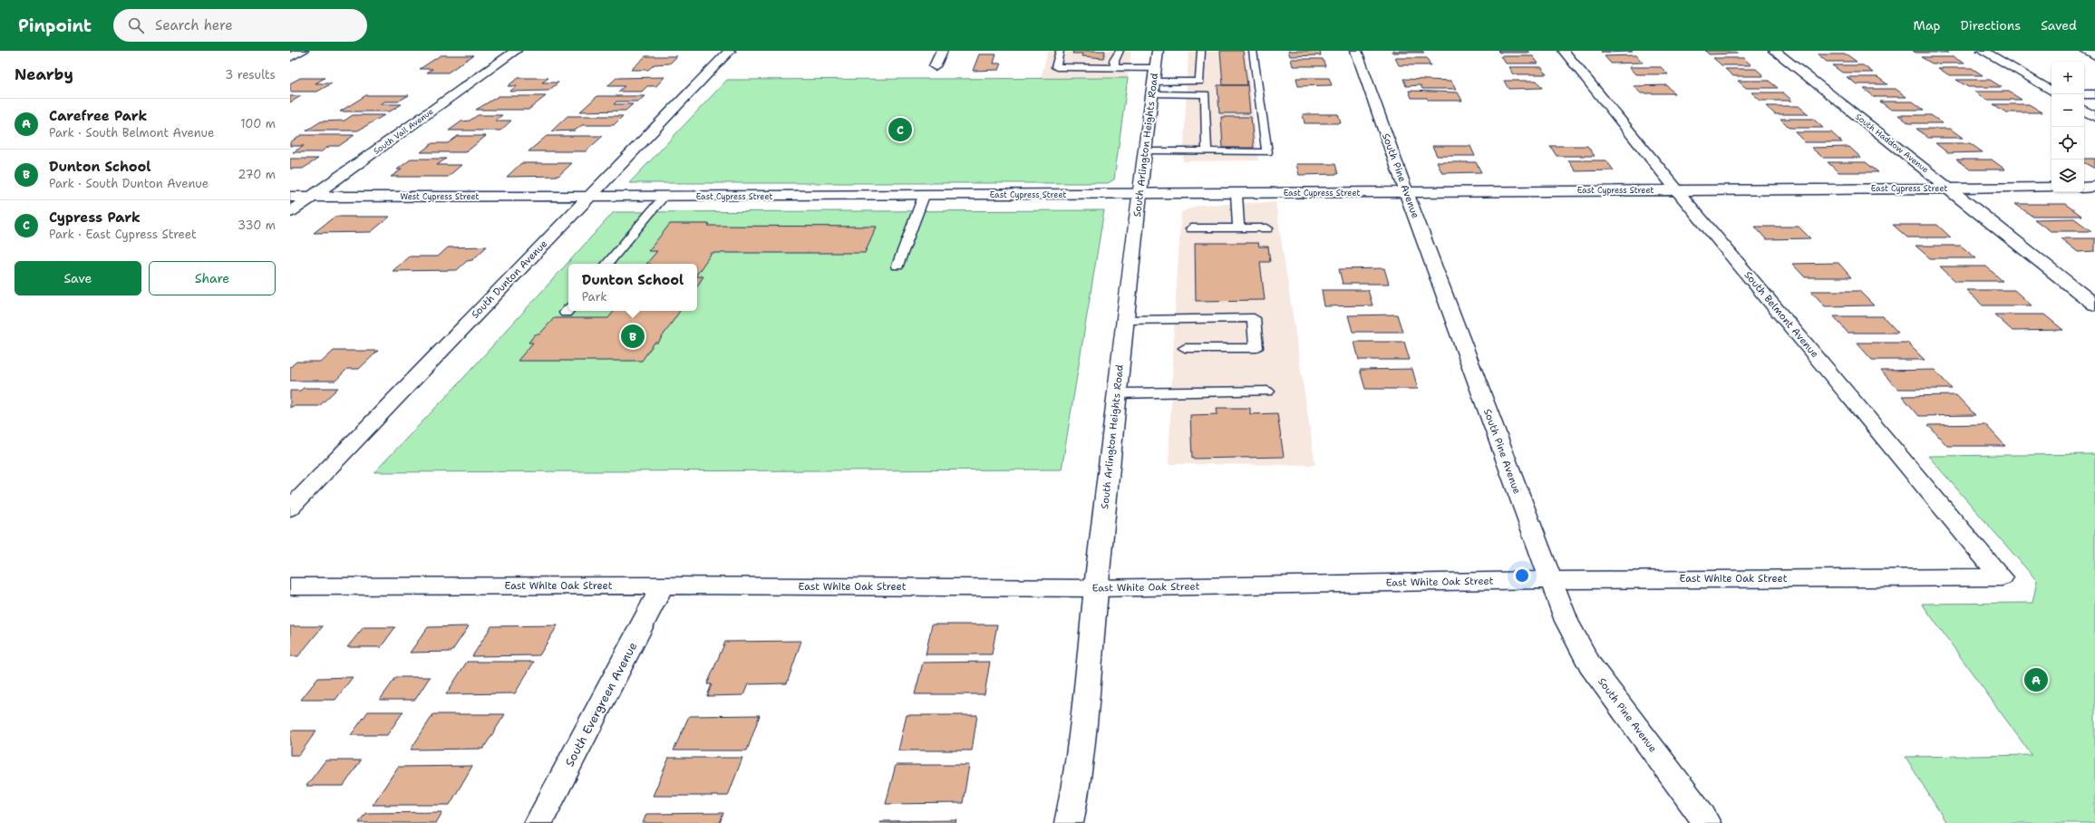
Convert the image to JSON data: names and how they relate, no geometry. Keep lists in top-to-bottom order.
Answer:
{
  "streets": {
    "street": [
      "South Vail Avenue",
      "South Haddow Avenue",
      "South Arlington Heights Road",
      "South Pine Avenue",
      "East Cypress Street",
      "West Cypress Street",
      "South Dunton Avenue",
      "South Belmont Avenue",
      "East White Oak Street",
      "South Evergreen Avenue"
    ]
  },
  "crossings": [
    ["South Vail Avenue", "West Cypress Street"],
    ["South Haddow Avenue", "East Cypress Street"],
    ["South Arlington Heights Road", "East Cypress Street"],
    ["South Arlington Heights Road", "East White Oak Street"],
    ["South Pine Avenue", "East Cypress Street"],
    ["South Pine Avenue", "East White Oak Street"],
    ["East Cypress Street", "West Cypress Street"],
    ["East Cypress Street", "South Dunton Avenue"],
    ["East Cypress Street", "South Belmont Avenue"],
    ["West Cypress Street", "South Dunton Avenue"],
    ["South Belmont Avenue", "East White Oak Street"],
    ["East White Oak Street", "South Evergreen Avenue"]
  ],
  "page": {
    "header": "Pinpoint",
    "search": "Search here",
    "nav": ["Map", "Directions", "Saved"],
    "heading": ["Nearby", "3 results"],
    "map_buttons": ["+", "−"],
    "list": [
      {
        "mark": "A",
        "name": "Carefree Park",
        "note": "Park · South Belmont Avenue",
        "value": "100 m"
      },
      {
        "mark": "B",
        "name": "Dunton School",
        "note": "Park · South Dunton Avenue",
        "value": "270 m"
      },
      {
        "mark": "C",
        "name": "Cypress Park",
        "note": "Park · East Cypress Street",
        "value": "330 m"
      }
    ],
    "pins": ["C", "B", "A"],
    "buttons": ["Save", "Share"],
    "popup": ["Dunton School", "Park"]
  }
}
